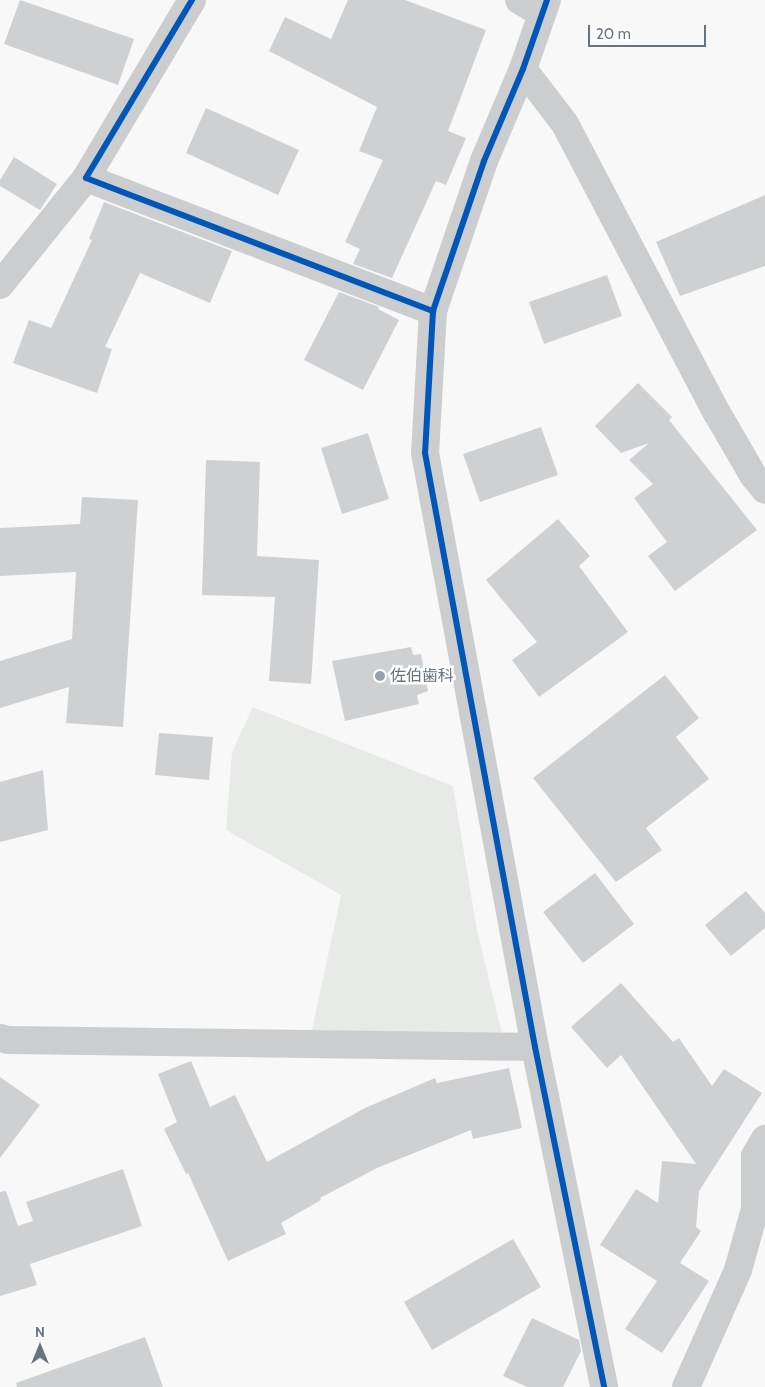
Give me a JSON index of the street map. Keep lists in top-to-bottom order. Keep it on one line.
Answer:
{"places":["佐伯歯科"],"scale_bar":"20 m","north":"top"}
